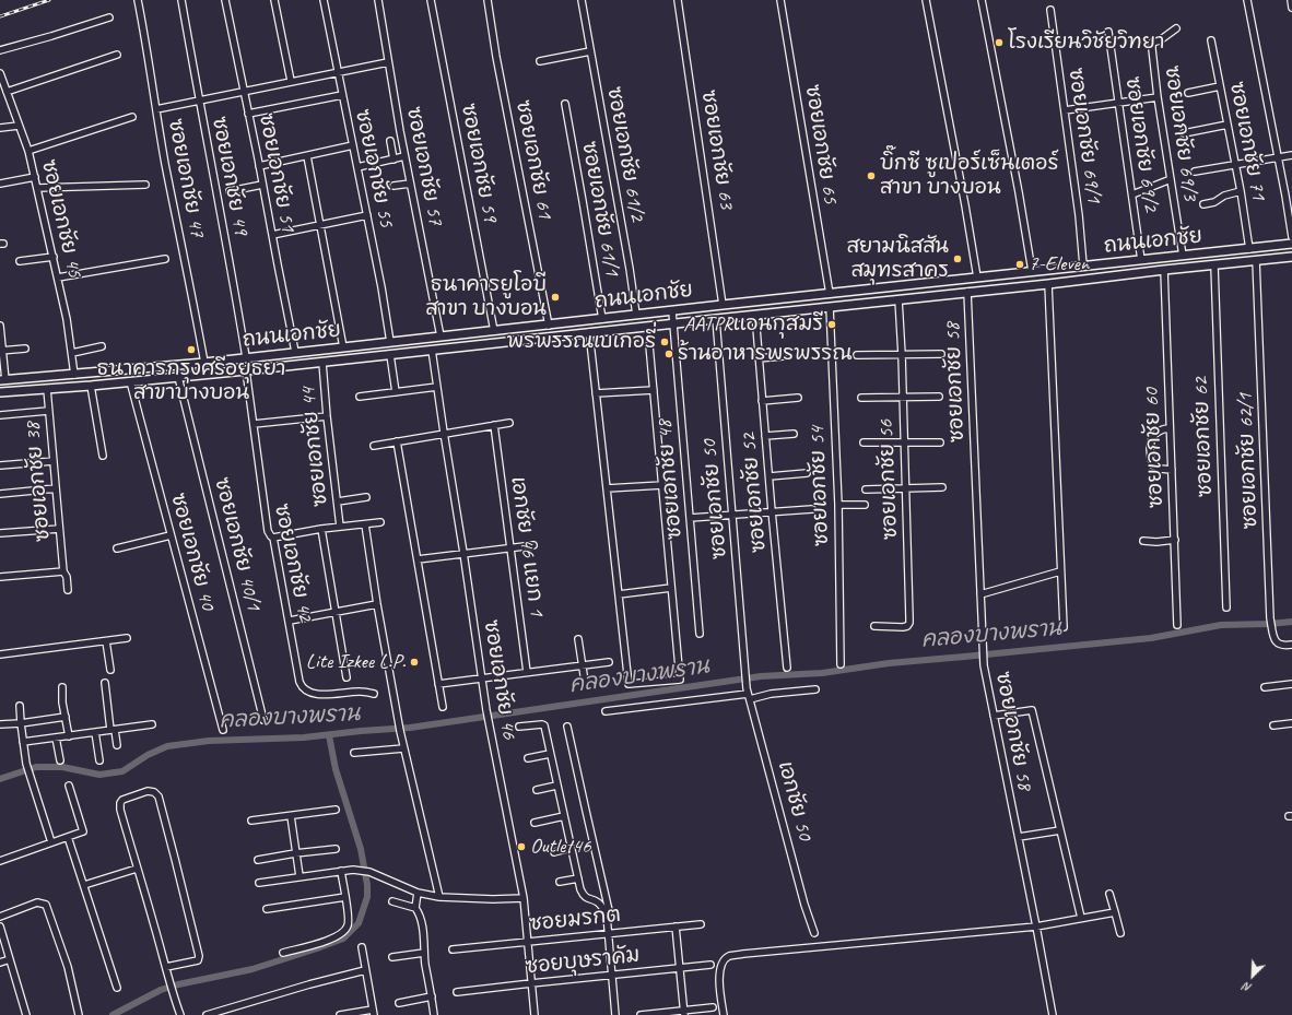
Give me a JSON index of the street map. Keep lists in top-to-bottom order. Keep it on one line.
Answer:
{"streets":{"main road":["ถนนเอกชัย"],"street":["ซอยเอกชัย 69/3","ซอยเอกชัย 69/1","ซอยเอกชัย 71","ซอยเอกชัย 65","ซอยเอกชัย 69/2","ซอยเอกชัย 63","ซอยเอกชัย 61/2","ซอยเอกชัย 61","ซอยเอกชัย 59","ซอยเอกชัย 57","ซอยเอกชัย 55","ซอยเอกชัย 51","ซอยเอกชัย 49","ซอยเอกชัย 47","ซอยเอกชัย 61/1","ซอยเอกชัย 45","ซอยเอกชัย 58","ซอยเอกชัย 62","ซอยเอกชัย 44","ซอยเอกชัย 60","ซอยเอกชัย 62/1","ซอยเอกชัย 48","ซอยเอกชัย 56","ซอยเอกชัย 38","ซอยเอกชัย 54","ซอยเอกชัย 52","ซอยเอกชัย 50","ซอยเอกชัย 40/1","เอกชัย 46 แยก 1","ซอยเอกชัย 40","ซอยเอกชัย 42","ซอยเอกชัย 46","เอกชัย 50","ซอยมรกต","ซอยบุษราคัม"]},"crossings":[["ซอยเอกชัย 69/3","ถนนเอกชัย"],["ซอยเอกชัย 69/1","ถนนเอกชัย"],["ซอยเอกชัย 71","ถนนเอกชัย"],["ซอยเอกชัย 65","ถนนเอกชัย"],["ซอยเอกชัย 69/2","ถนนเอกชัย"],["ซอยเอกชัย 63","ถนนเอกชัย"],["ซอยเอกชัย 61/2","ถนนเอกชัย"],["ซอยเอกชัย 61","ถนนเอกชัย"],["ซอยเอกชัย 59","ถนนเอกชัย"],["ซอยเอกชัย 57","ถนนเอกชัย"],["ซอยเอกชัย 55","ถนนเอกชัย"],["ซอยเอกชัย 51","ถนนเอกชัย"],["ซอยเอกชัย 49","ถนนเอกชัย"],["ซอยเอกชัย 47","ถนนเอกชัย"],["ซอยเอกชัย 61/1","ถนนเอกชัย"],["ซอยเอกชัย 45","ถนนเอกชัย"],["ถนนเอกชัย","ซอยเอกชัย 58"],["ถนนเอกชัย","ซอยเอกชัย 62"],["ถนนเอกชัย","ซอยเอกชัย 44"],["ถนนเอกชัย","ซอยเอกชัย 60"],["ถนนเอกชัย","ซอยเอกชัย 62/1"],["ถนนเอกชัย","ซอยเอกชัย 48"],["ถนนเอกชัย","ซอยเอกชัย 56"],["ถนนเอกชัย","ซอยเอกชัย 38"],["ถนนเอกชัย","ซอยเอกชัย 54"],["ถนนเอกชัย","ซอยเอกชัย 52"],["ถนนเอกชัย","ซอยเอกชัย 50"],["ถนนเอกชัย","ซอยเอกชัย 40/1"],["ถนนเอกชัย","ซอยเอกชัย 40"],["ถนนเอกชัย","ซอยเอกชัย 42"],["ถนนเอกชัย","ซอยเอกชัย 46"],["ซอยเอกชัย 50","เอกชัย 50"],["ซอยเอกชัย 46","ซอยมรกต"],["ซอยเอกชัย 46","ซอยบุษราคัม"]],"water":["คลองบางพราน"],"places":["โรงเรียนวิชัยวิทยา","บิ๊กซี ซูเปอร์เซ็นเตอร์ สาขา บางบอน","สยามนิสสัน สมุทรสาคร","7-Eleven","ธนาคารยูโอบี สาขา บางบอน","AATPRแอนกุสมรี","พรพรรณเบเกอรี่","ธนาคารกรุงศรีอยุธยา สาขาบางบอน","ร้านอาหารพรพรรณ","Lite Izkee L.P.","Outlet46"],"north":"bottom left"}
